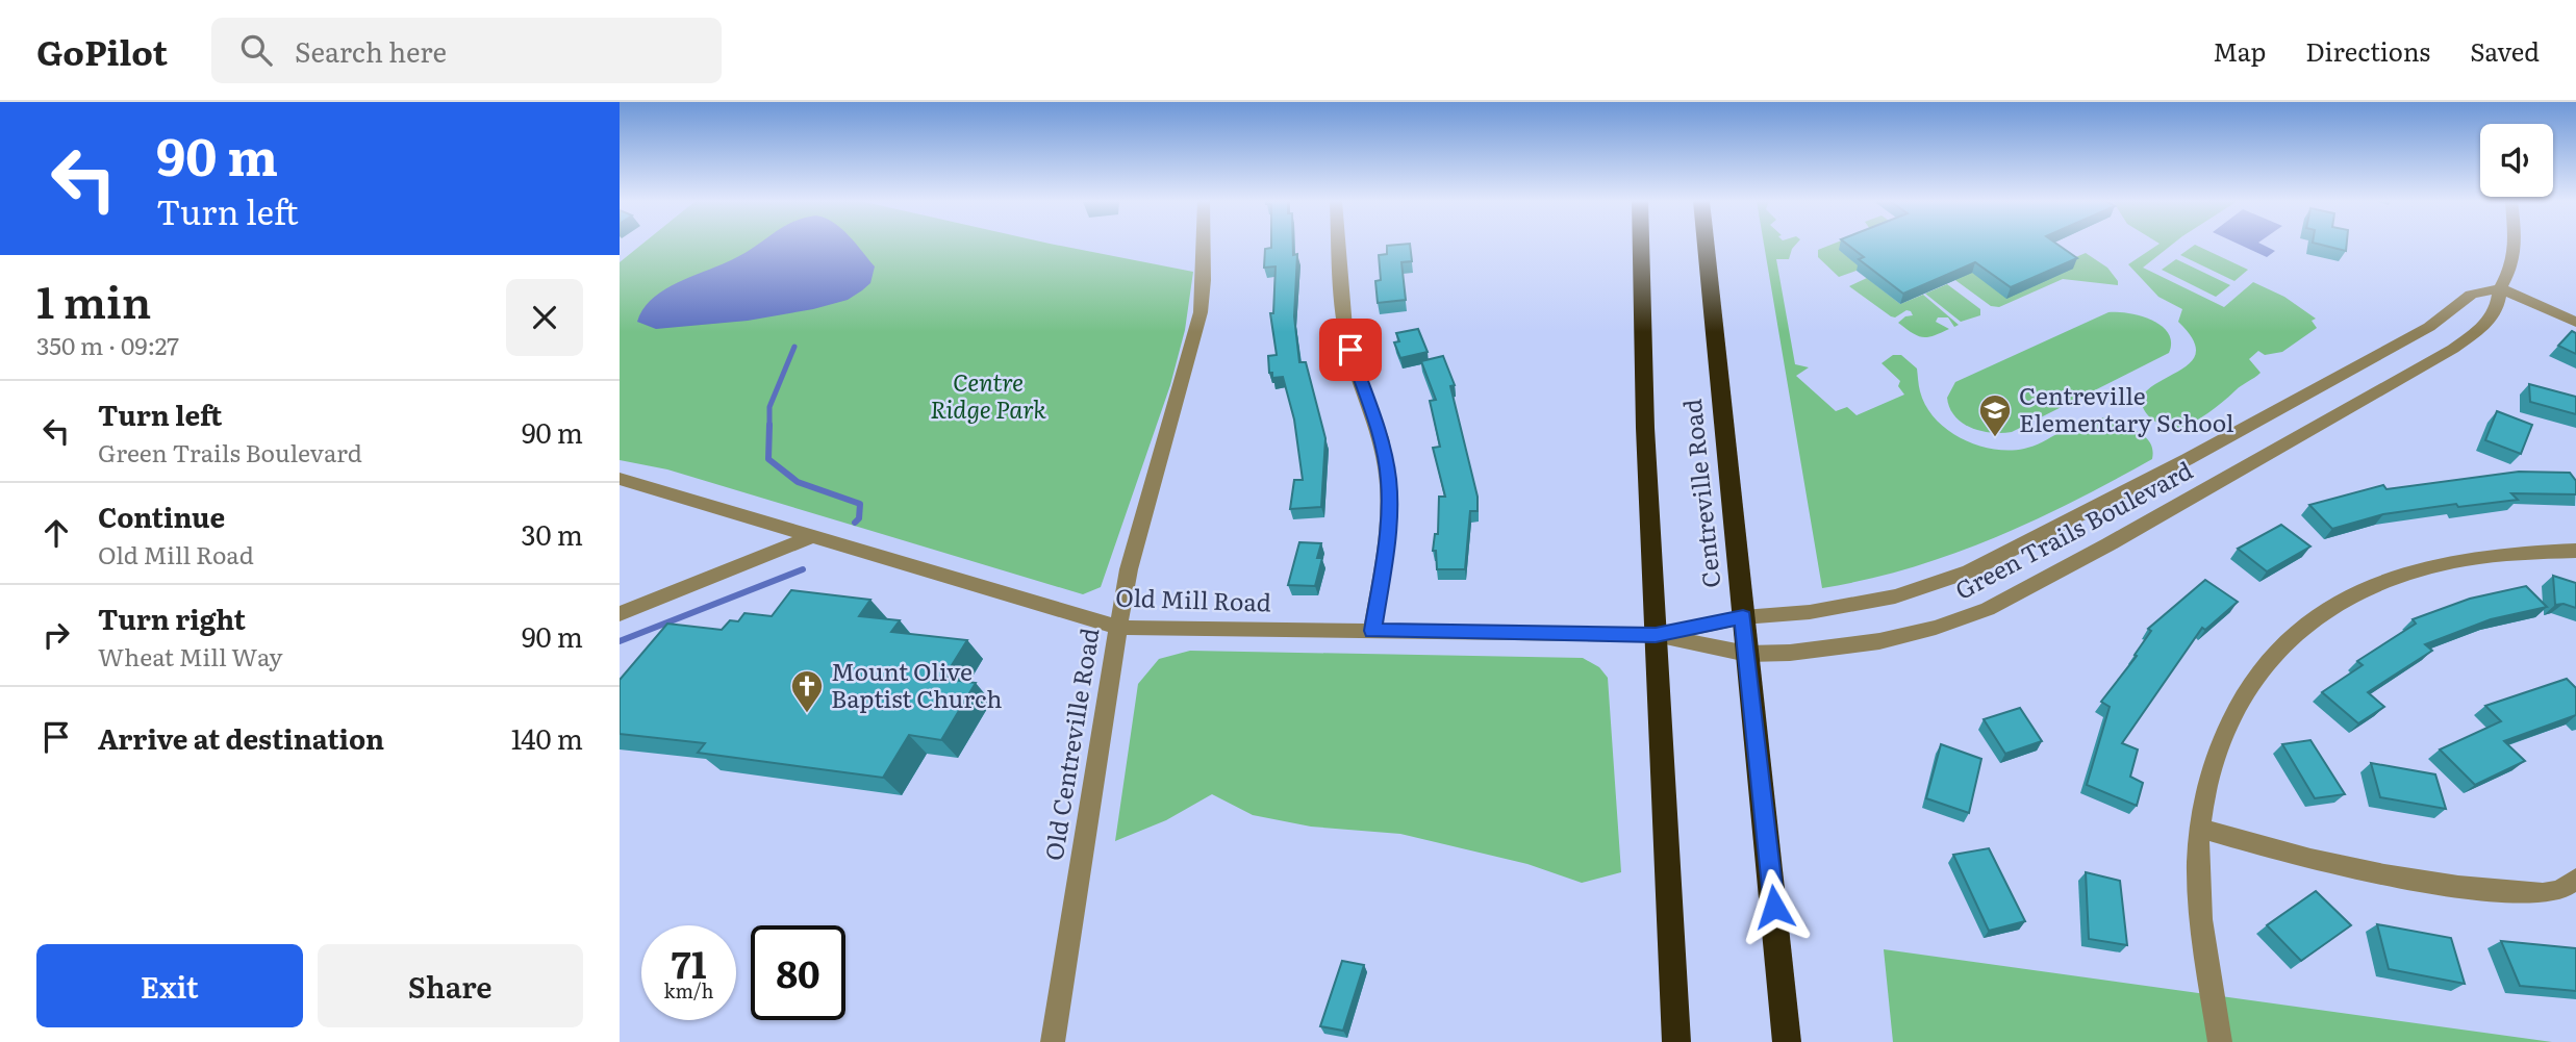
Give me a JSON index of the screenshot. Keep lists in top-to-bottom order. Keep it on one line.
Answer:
{"streets":{"highway":["Centreville Road"],"street":["Green Trails Boulevard","Old Mill Road","Old Centreville Road"]},"crossings":[["Centreville Road","Green Trails Boulevard"],["Centreville Road","Old Mill Road"],["Green Trails Boulevard","Old Mill Road"],["Old Mill Road","Old Centreville Road"]],"parks":["Centre Ridge Park"],"places":{"school or university":["Centreville Elementary School"],"church":["Mount Olive Baptist Church"]},"page":{"header":"GoPilot","search":"Search here","nav":["Map","Directions","Saved"],"turn":["90 m","Turn left"],"heading":["1 min","350 m · 09:27"],"list":[{"name":"Turn left","note":"Green Trails Boulevard","value":"90 m"},{"name":"Continue","note":"Old Mill Road","value":"30 m"},{"name":"Turn right","note":"Wheat Mill Way","value":"90 m"},{"name":"Arrive at destination","value":"140 m"}],"speed":"71 km/h","limit":"80","buttons":["Exit","Share"]}}
